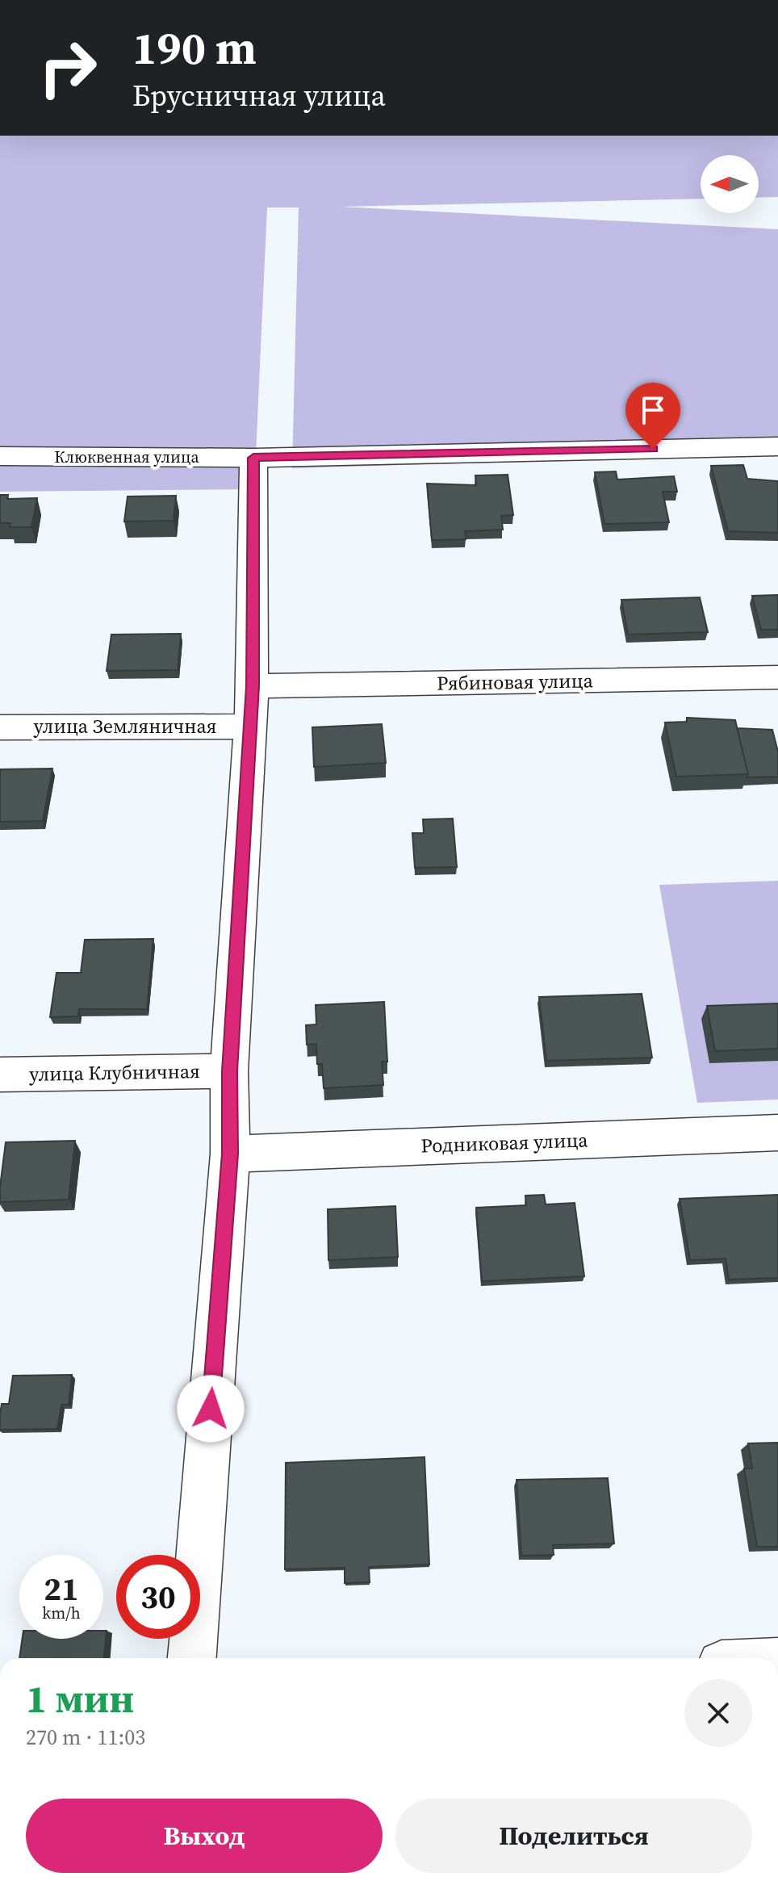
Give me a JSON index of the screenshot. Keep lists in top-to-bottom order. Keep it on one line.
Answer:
{"streets":{"street":["Клюквенная улица","Рябиновая улица","улица Земляничная","улица Клубничная","Родниковая улица"]},"north":"left","page":{"turn":["190 m","Брусничная улица"],"speed":"21 km/h","limit":"30","heading":["1 мин","270 m · 11:03"],"buttons":["Выход","Поделиться"]}}
